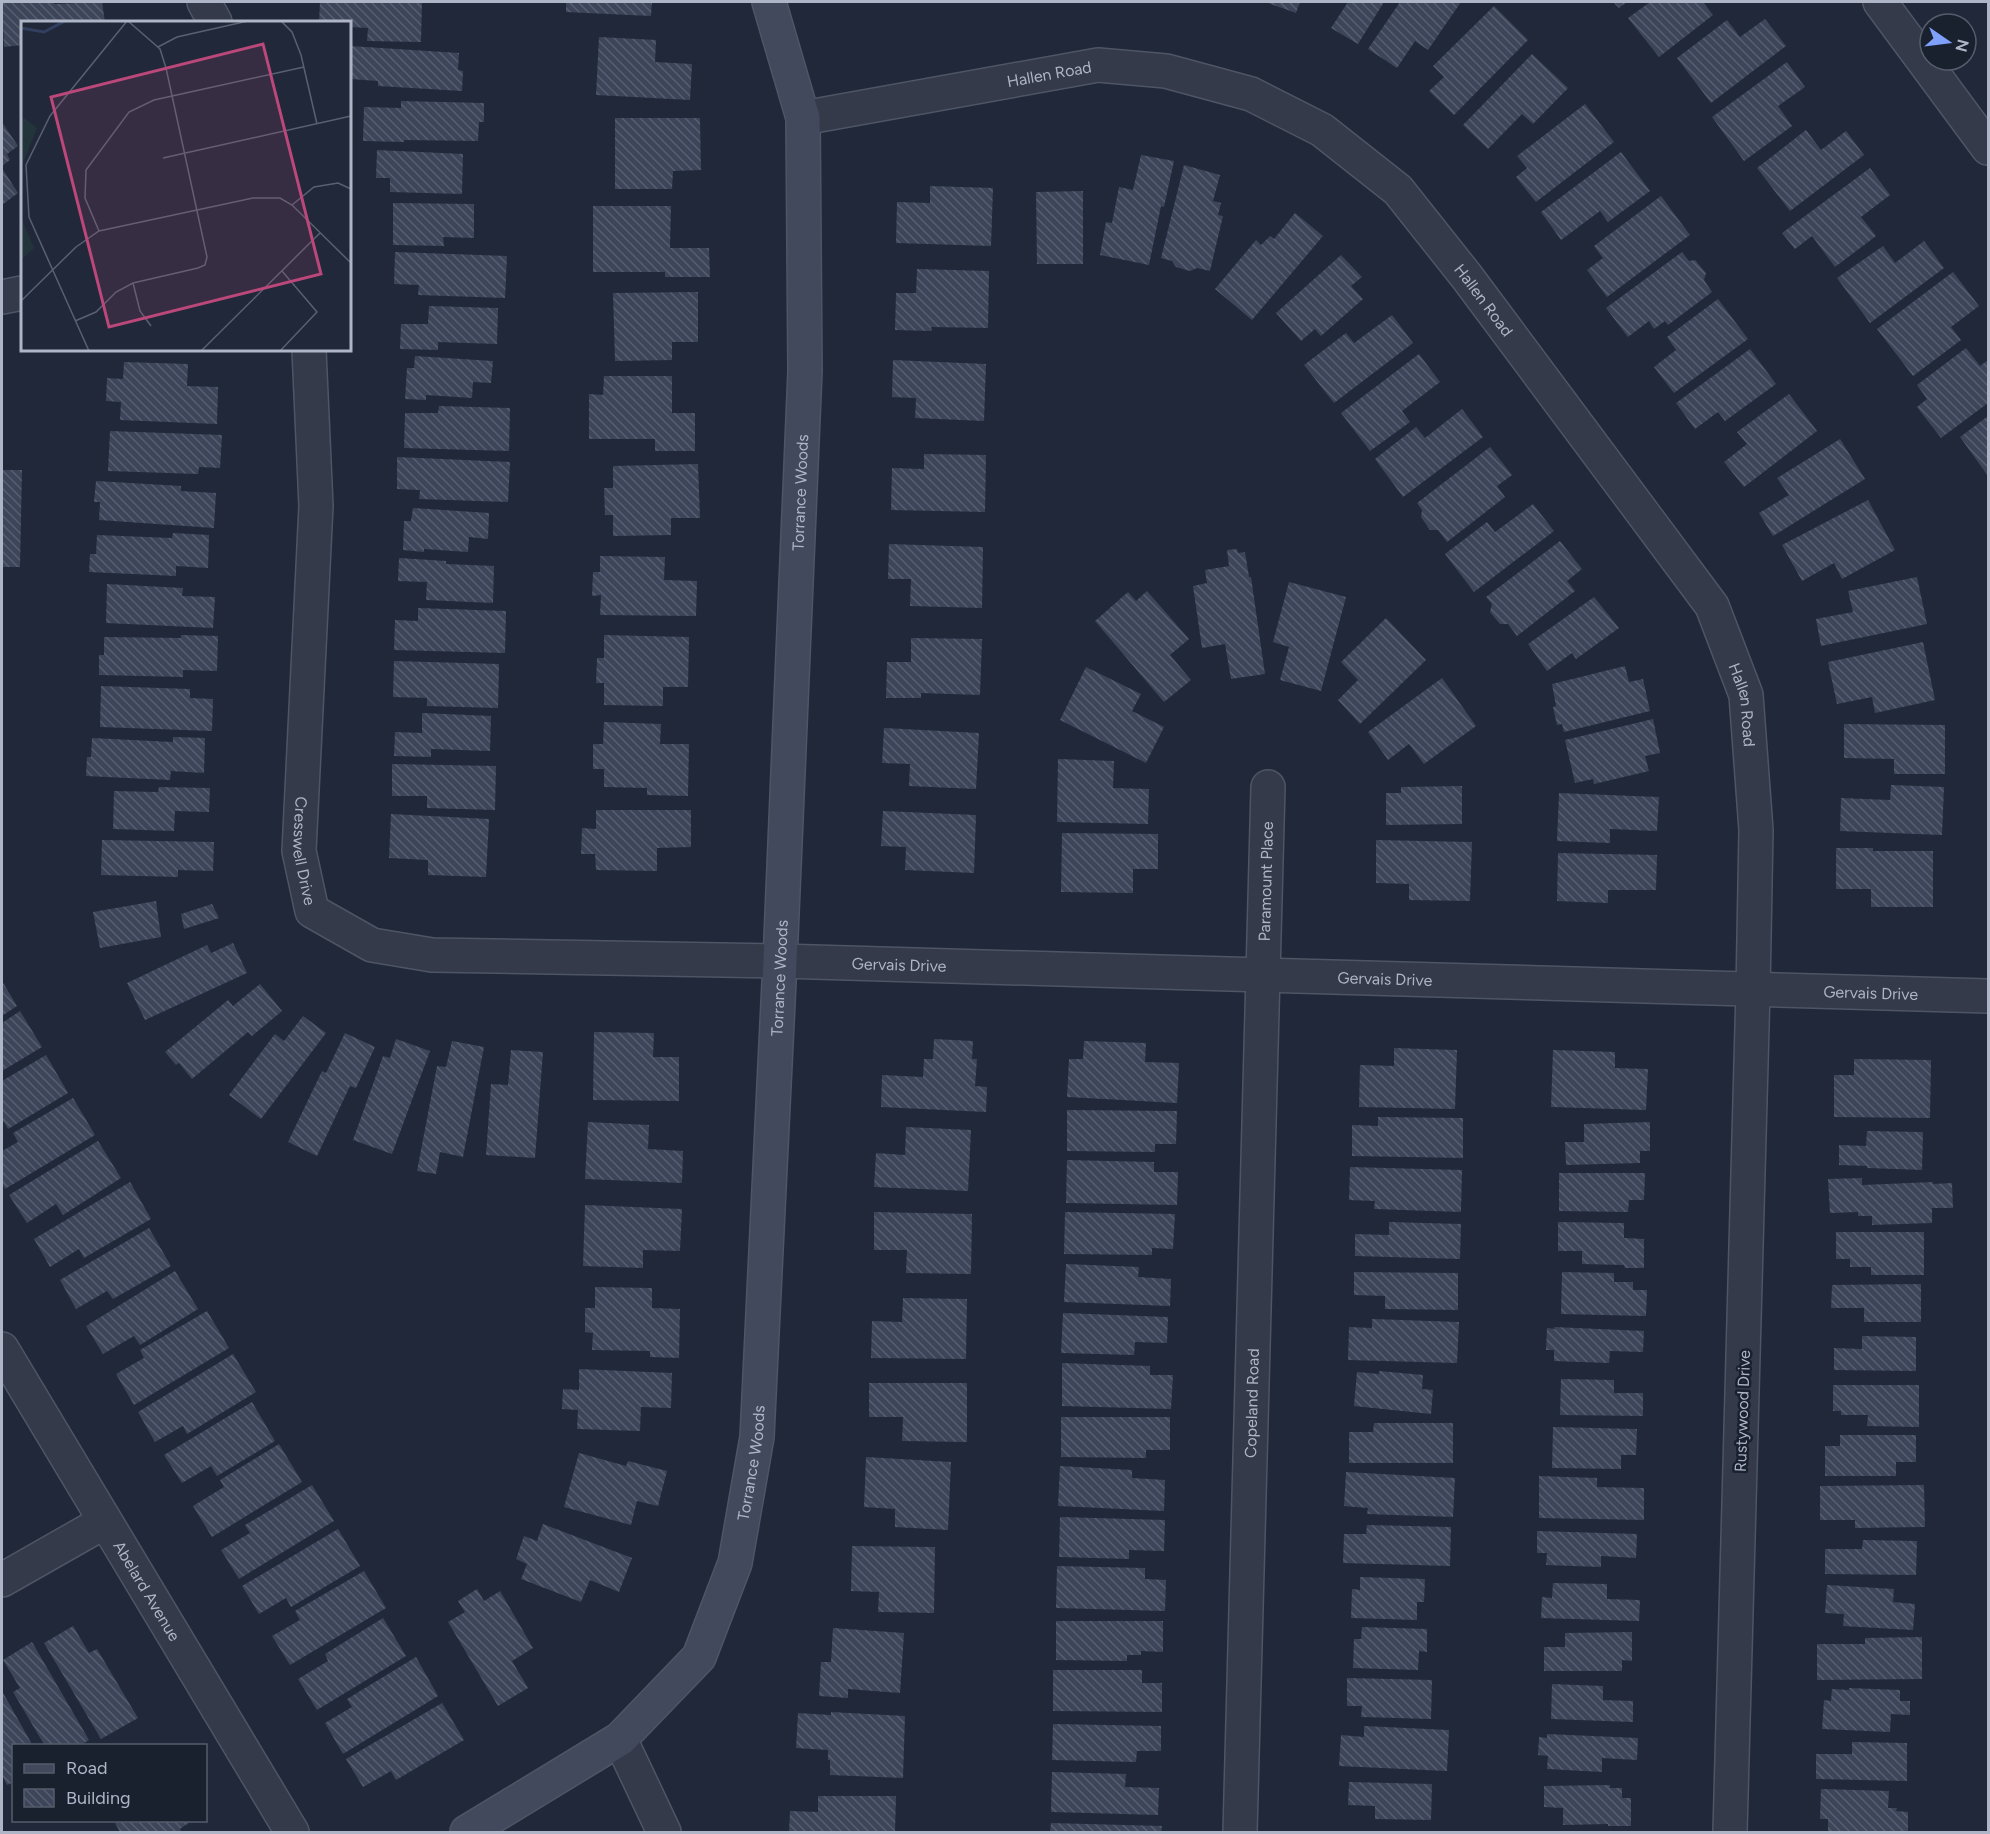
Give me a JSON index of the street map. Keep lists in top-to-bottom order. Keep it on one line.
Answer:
{"streets":{"street":["Hallen Road","Torrance Woods","Cresswell Drive","Paramount Place","Gervais Drive","Copeland Road","Rustywood Drive","Abelard Avenue"]},"crossings":[["Hallen Road","Torrance Woods"],["Hallen Road","Gervais Drive"],["Hallen Road","Rustywood Drive"],["Torrance Woods","Cresswell Drive"],["Torrance Woods","Gervais Drive"],["Cresswell Drive","Gervais Drive"],["Paramount Place","Gervais Drive"],["Paramount Place","Copeland Road"],["Gervais Drive","Copeland Road"],["Gervais Drive","Rustywood Drive"]],"legend":["Road","Building"],"north":"right"}
